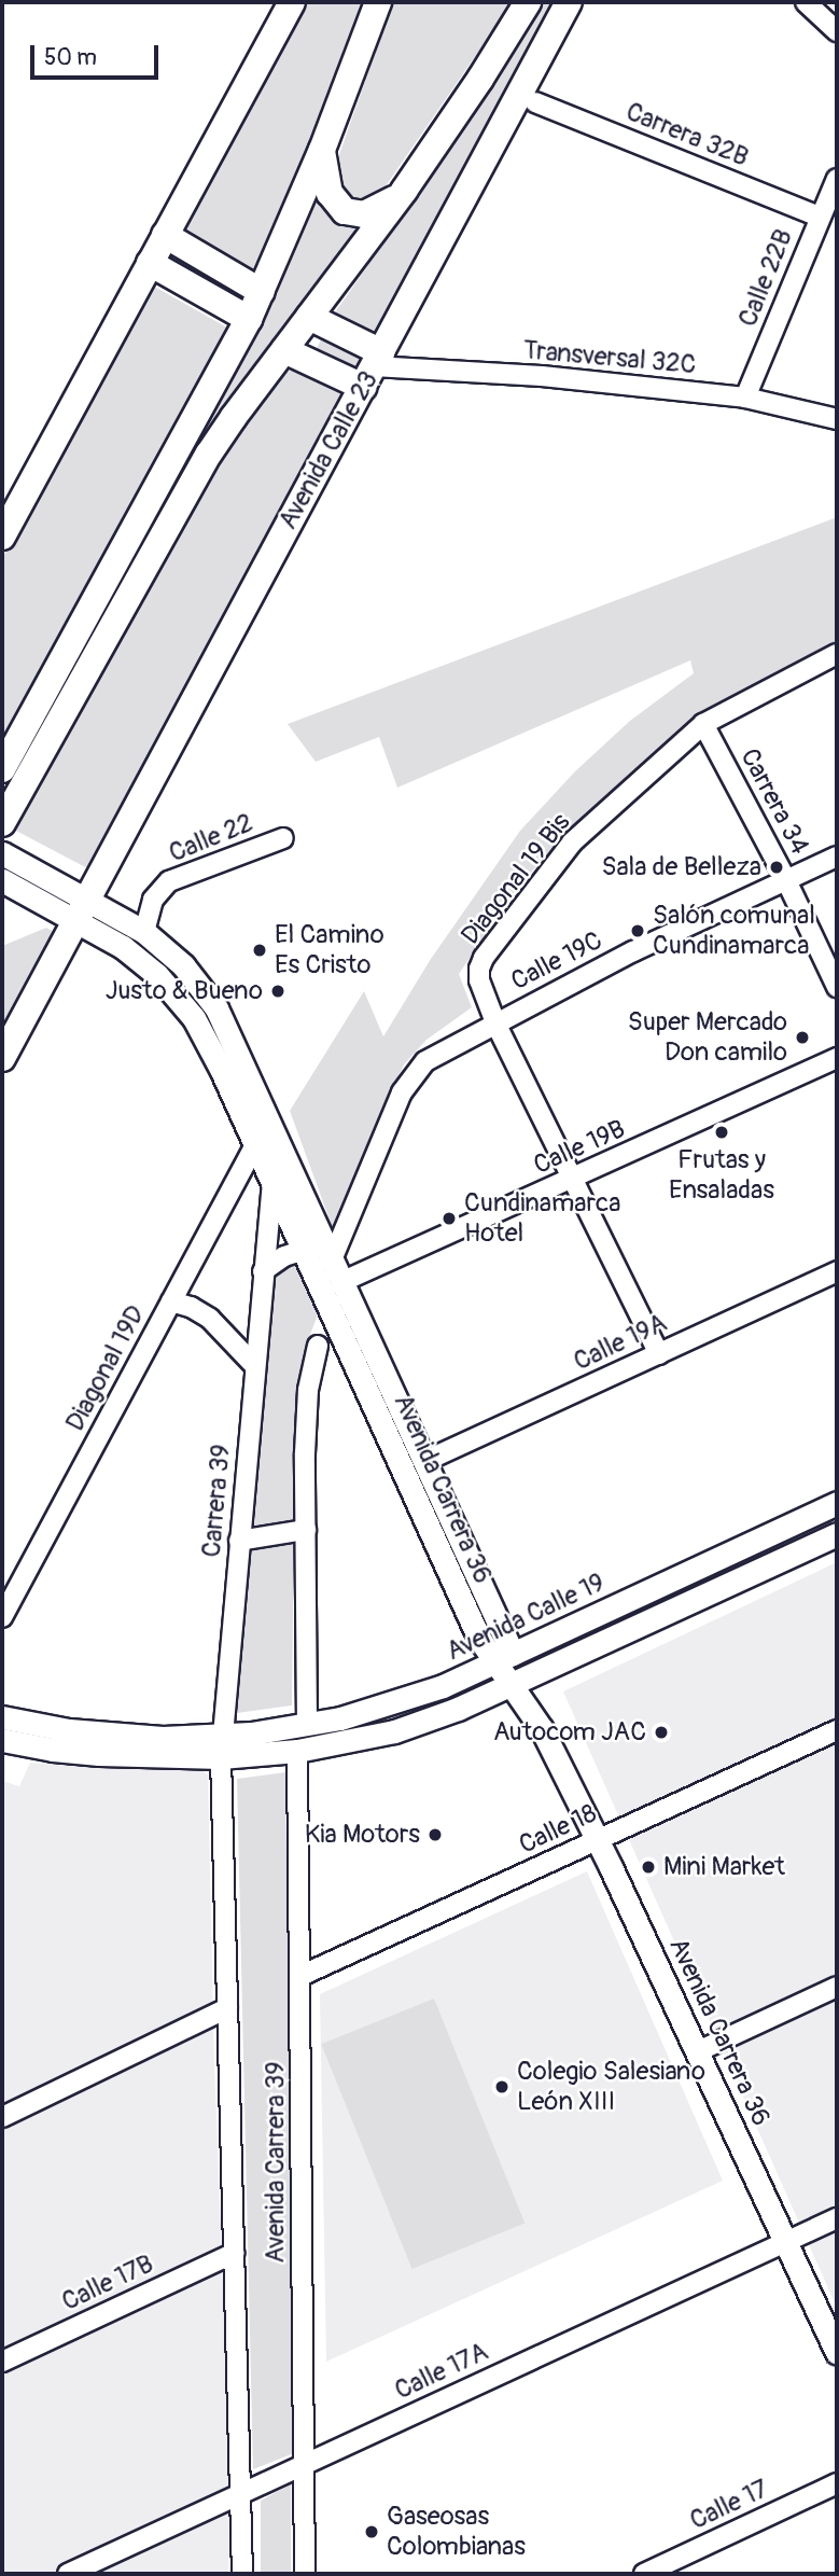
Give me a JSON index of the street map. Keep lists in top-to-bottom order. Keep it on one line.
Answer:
{"streets":{"highway":["Avenida Calle 23"],"main road":["Avenida Carrera 36","Avenida Calle 19"],"street":["Carrera 32B","Calle 22B","Transversal 32C","Carrera 34","Calle 22","Diagonal 19 Bis","Calle 19C","Calle 19B","Calle 19A","Diagonal 19D","Carrera 39","Calle 18","Avenida Carrera 39","Calle 17B","Calle 17A","Calle 17"]},"crossings":[["Carrera 32B","Calle 22B"],["Calle 22B","Transversal 32C"],["Transversal 32C","Avenida Calle 23"],["Avenida Calle 23","Avenida Carrera 36"],["Carrera 34","Diagonal 19 Bis"],["Carrera 34","Calle 19C"],["Calle 22","Avenida Carrera 36"],["Diagonal 19 Bis","Calle 19C"],["Calle 19C","Avenida Carrera 36"],["Calle 19B","Avenida Carrera 36"],["Calle 19A","Avenida Carrera 36"],["Diagonal 19D","Avenida Carrera 36"],["Avenida Carrera 36","Carrera 39"],["Avenida Carrera 36","Avenida Calle 19"],["Avenida Carrera 36","Calle 18"],["Avenida Carrera 36","Calle 17A"],["Carrera 39","Avenida Calle 19"],["Carrera 39","Avenida Carrera 39"],["Avenida Calle 19","Avenida Carrera 39"],["Calle 18","Avenida Carrera 39"],["Avenida Carrera 39","Calle 17B"],["Avenida Carrera 39","Calle 17A"]],"places":["Sala de Belleza","Salón comunal Cundinamarca","El Camino Es Cristo","Justo & Bueno","Super Mercado Don camilo","Frutas y Ensaladas","Cundinamarca Hotel","Autocom JAC","Kia Motors","Mini Market","Colegio Salesiano León XIII","Gaseosas Colombianas"],"scale_bar":"50 m"}
